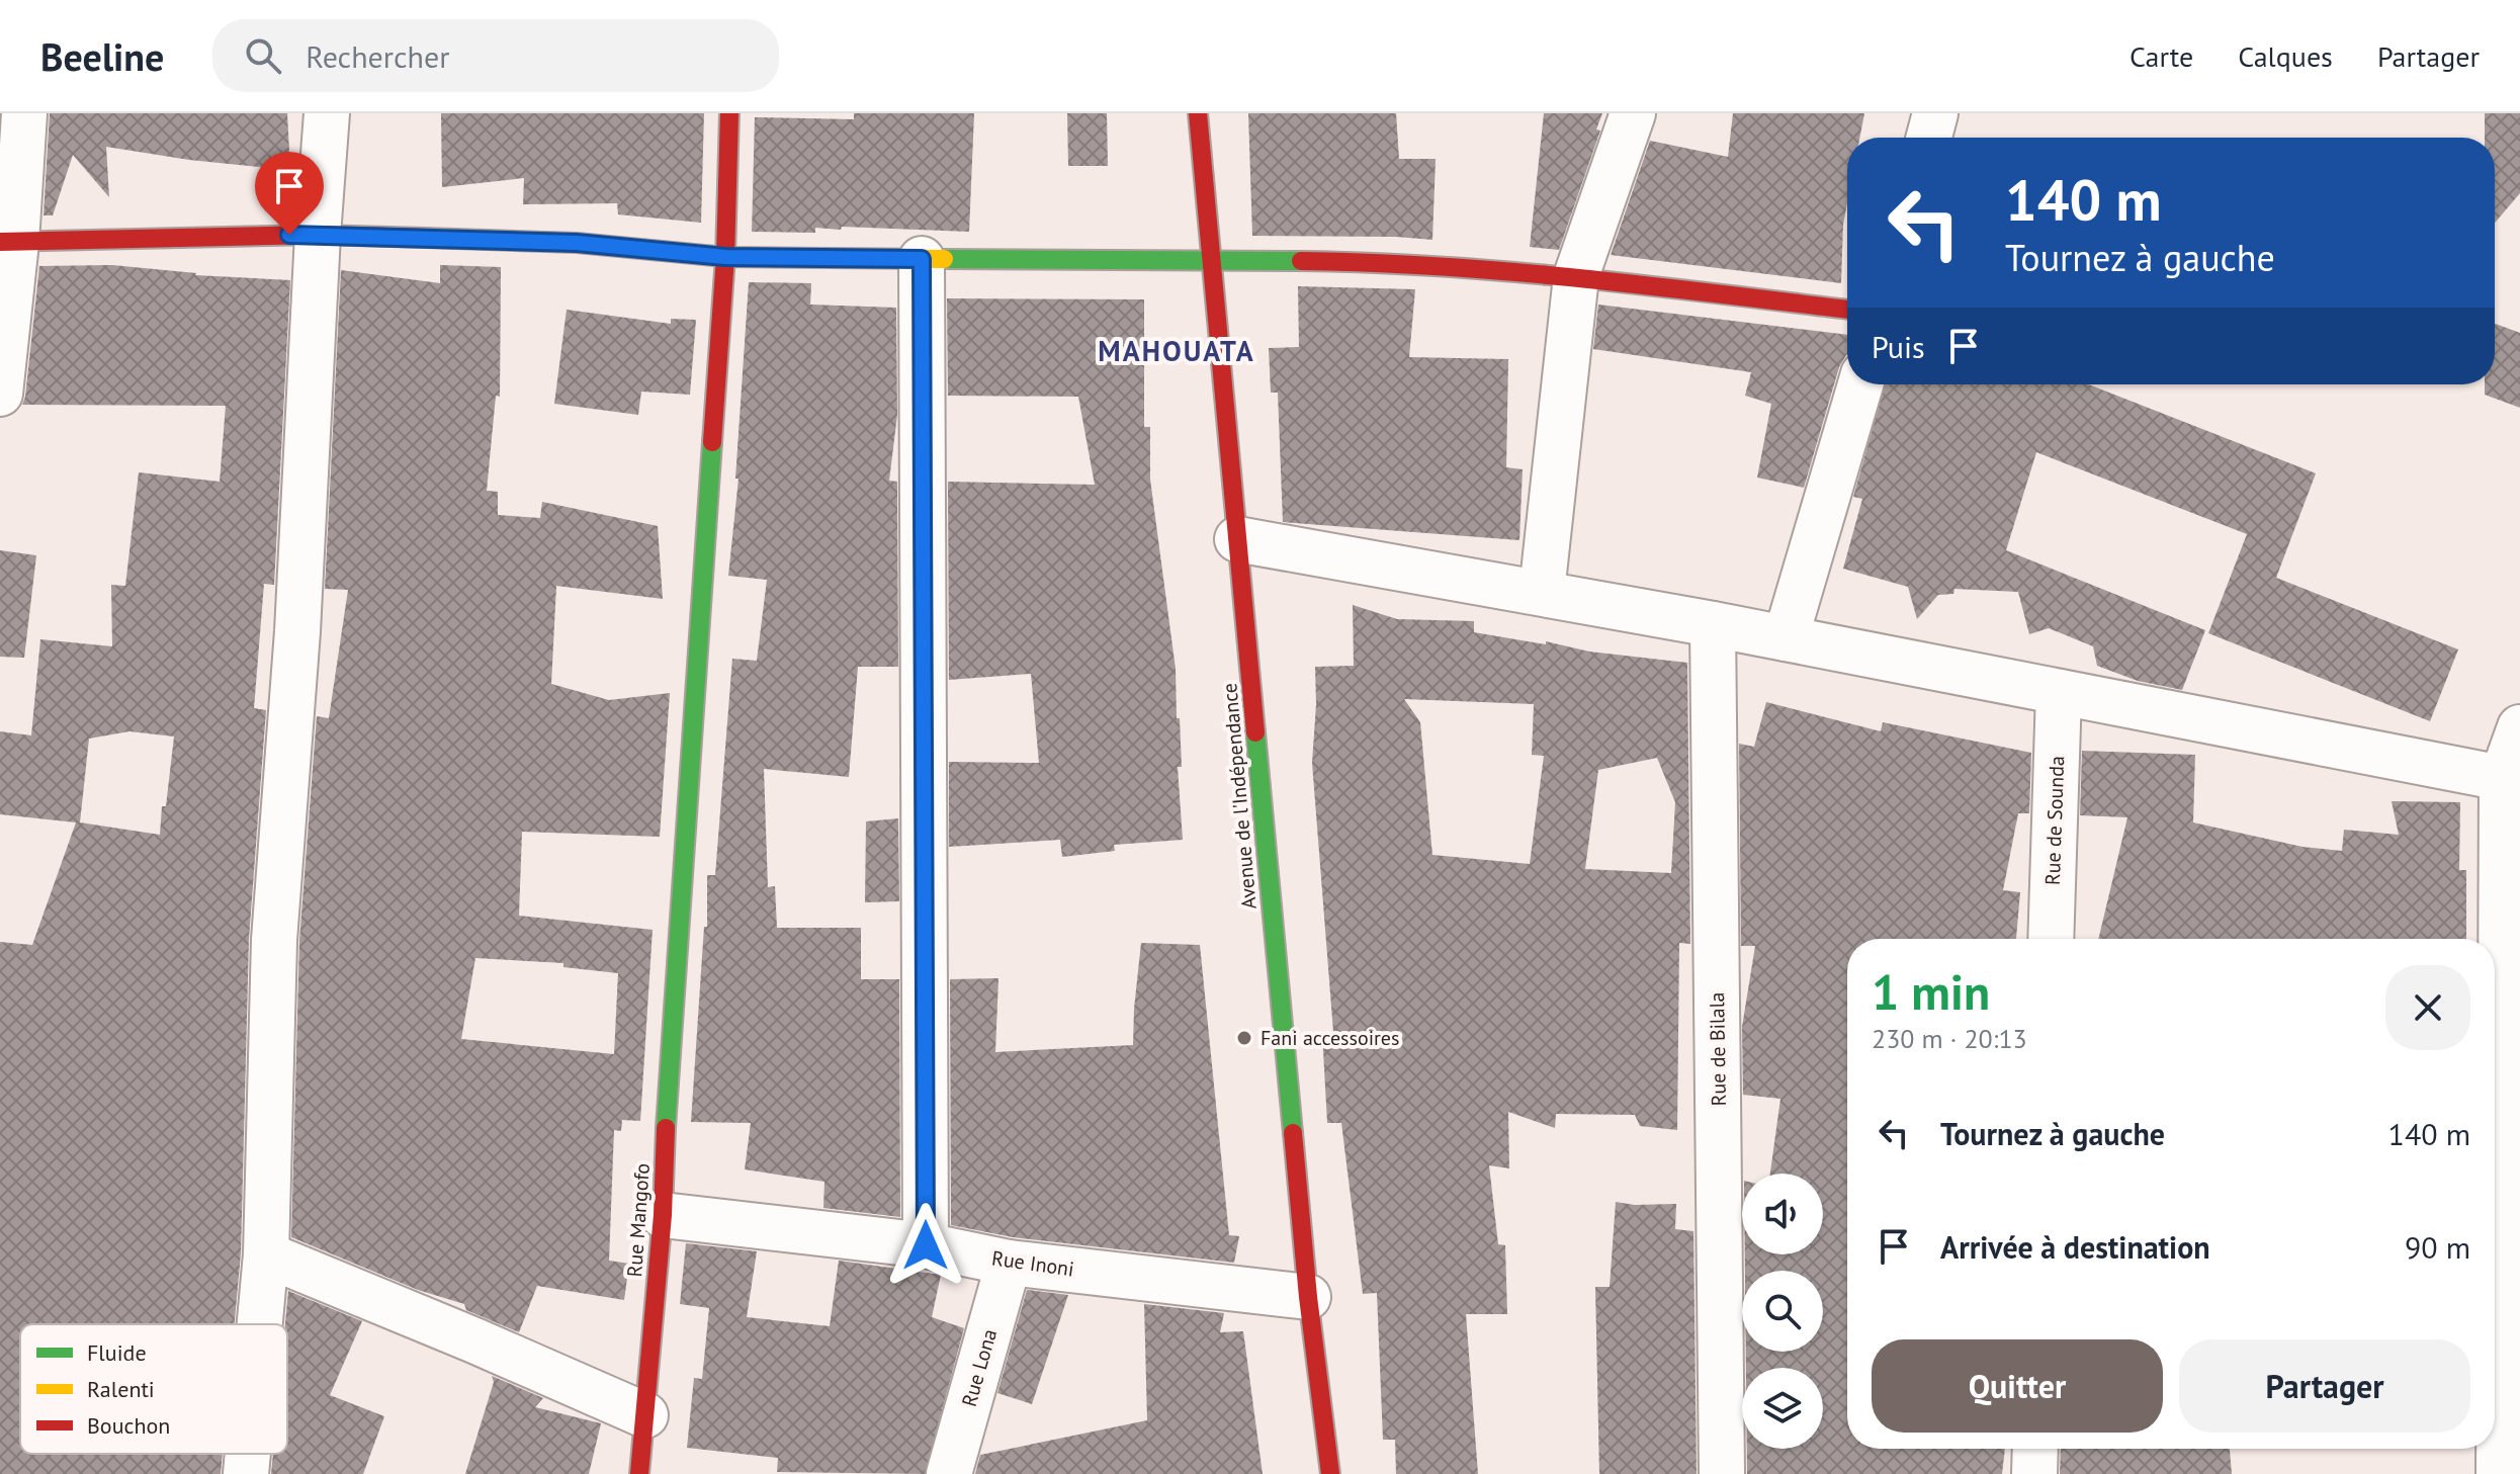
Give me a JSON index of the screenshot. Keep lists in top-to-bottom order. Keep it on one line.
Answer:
{"streets":{"street":["Avenue de l'Indépendance","Rue de Sounda","Rue de Bilala","Rue Mangofo","Rue Inoni","Rue Lona"]},"crossings":[["Avenue de l'Indépendance","Rue Inoni"],["Rue Mangofo","Rue Inoni"],["Rue Inoni","Rue Lona"]],"districts":["MAHOUATA"],"places":["Fani accessoires"],"legend":["Fluide","Ralenti","Bouchon"],"page":{"header":"Beeline","search":"Rechercher","nav":["Carte","Calques","Partager"],"turn":["140 m","Tournez à gauche"],"then":"Puis","heading":["1 min","230 m · 20:13"],"list":[{"name":"Tournez à gauche","value":"140 m"},{"name":"Arrivée à destination","value":"90 m"}],"buttons":["Quitter","Partager"]}}
